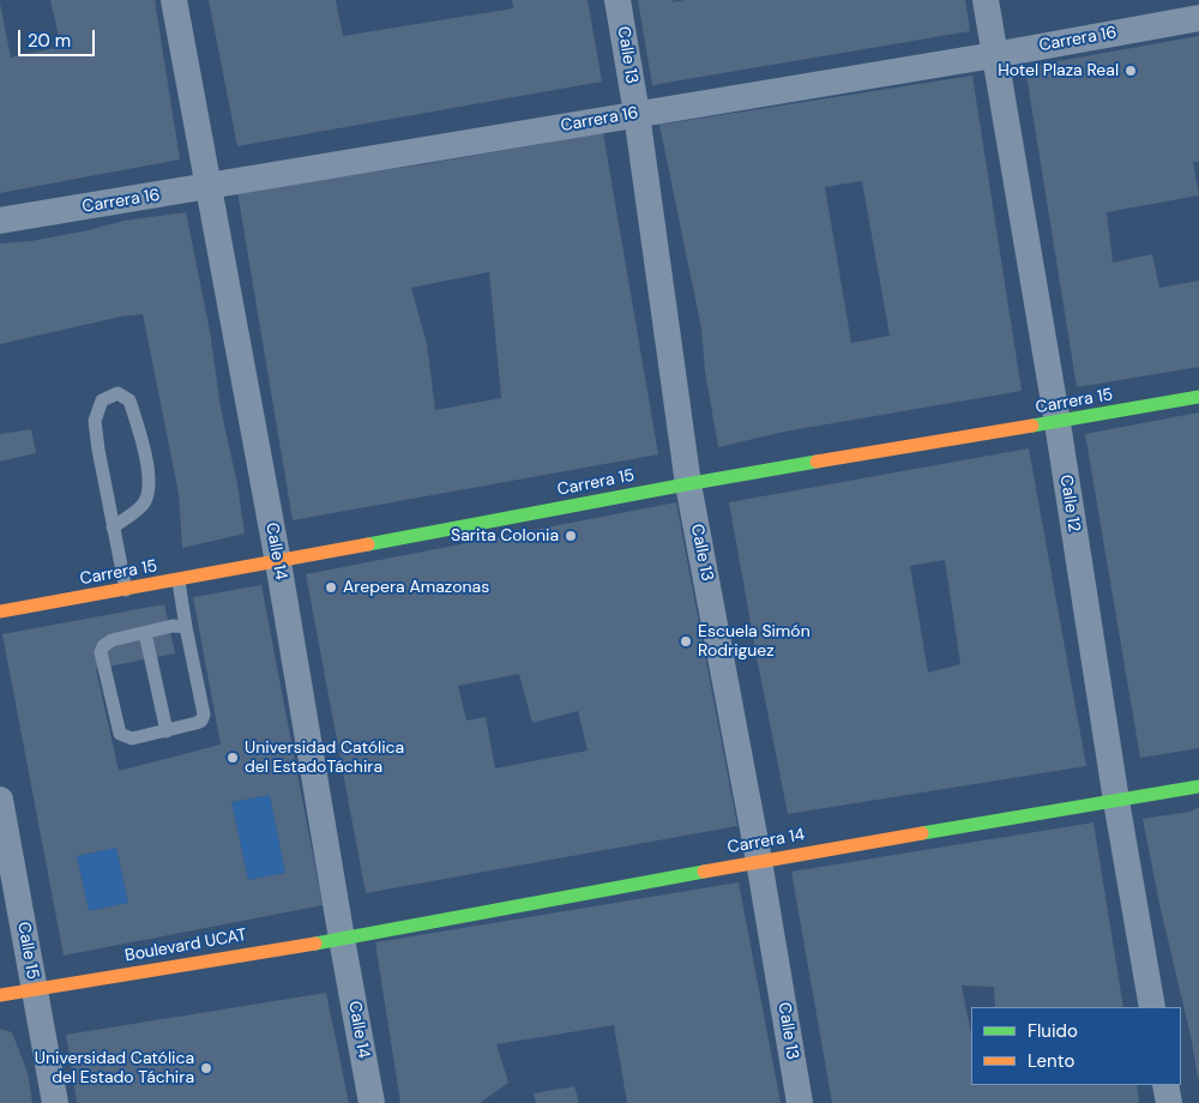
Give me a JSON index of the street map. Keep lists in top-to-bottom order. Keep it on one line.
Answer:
{"streets":{"street":["Carrera 16","Calle 13","Carrera 15","Calle 12","Calle 14","Carrera 14","Boulevard UCAT","Calle 15"]},"crossings":[["Carrera 16","Calle 13"],["Carrera 16","Calle 12"],["Carrera 16","Calle 14"],["Calle 13","Carrera 15"],["Calle 13","Carrera 14"],["Carrera 15","Calle 12"],["Carrera 15","Calle 14"],["Calle 12","Carrera 14"],["Calle 14","Carrera 14"],["Calle 14","Boulevard UCAT"],["Carrera 14","Boulevard UCAT"],["Boulevard UCAT","Calle 15"]],"places":["Hotel Plaza Real","Sarita Colonia","Arepera Amazonas","Escuela Simón Rodriguez","Universidad Católica del EstadoTáchira","Universidad Católica del Estado Táchira"],"legend":["Fluido","Lento"],"scale_bar":"20 m"}
